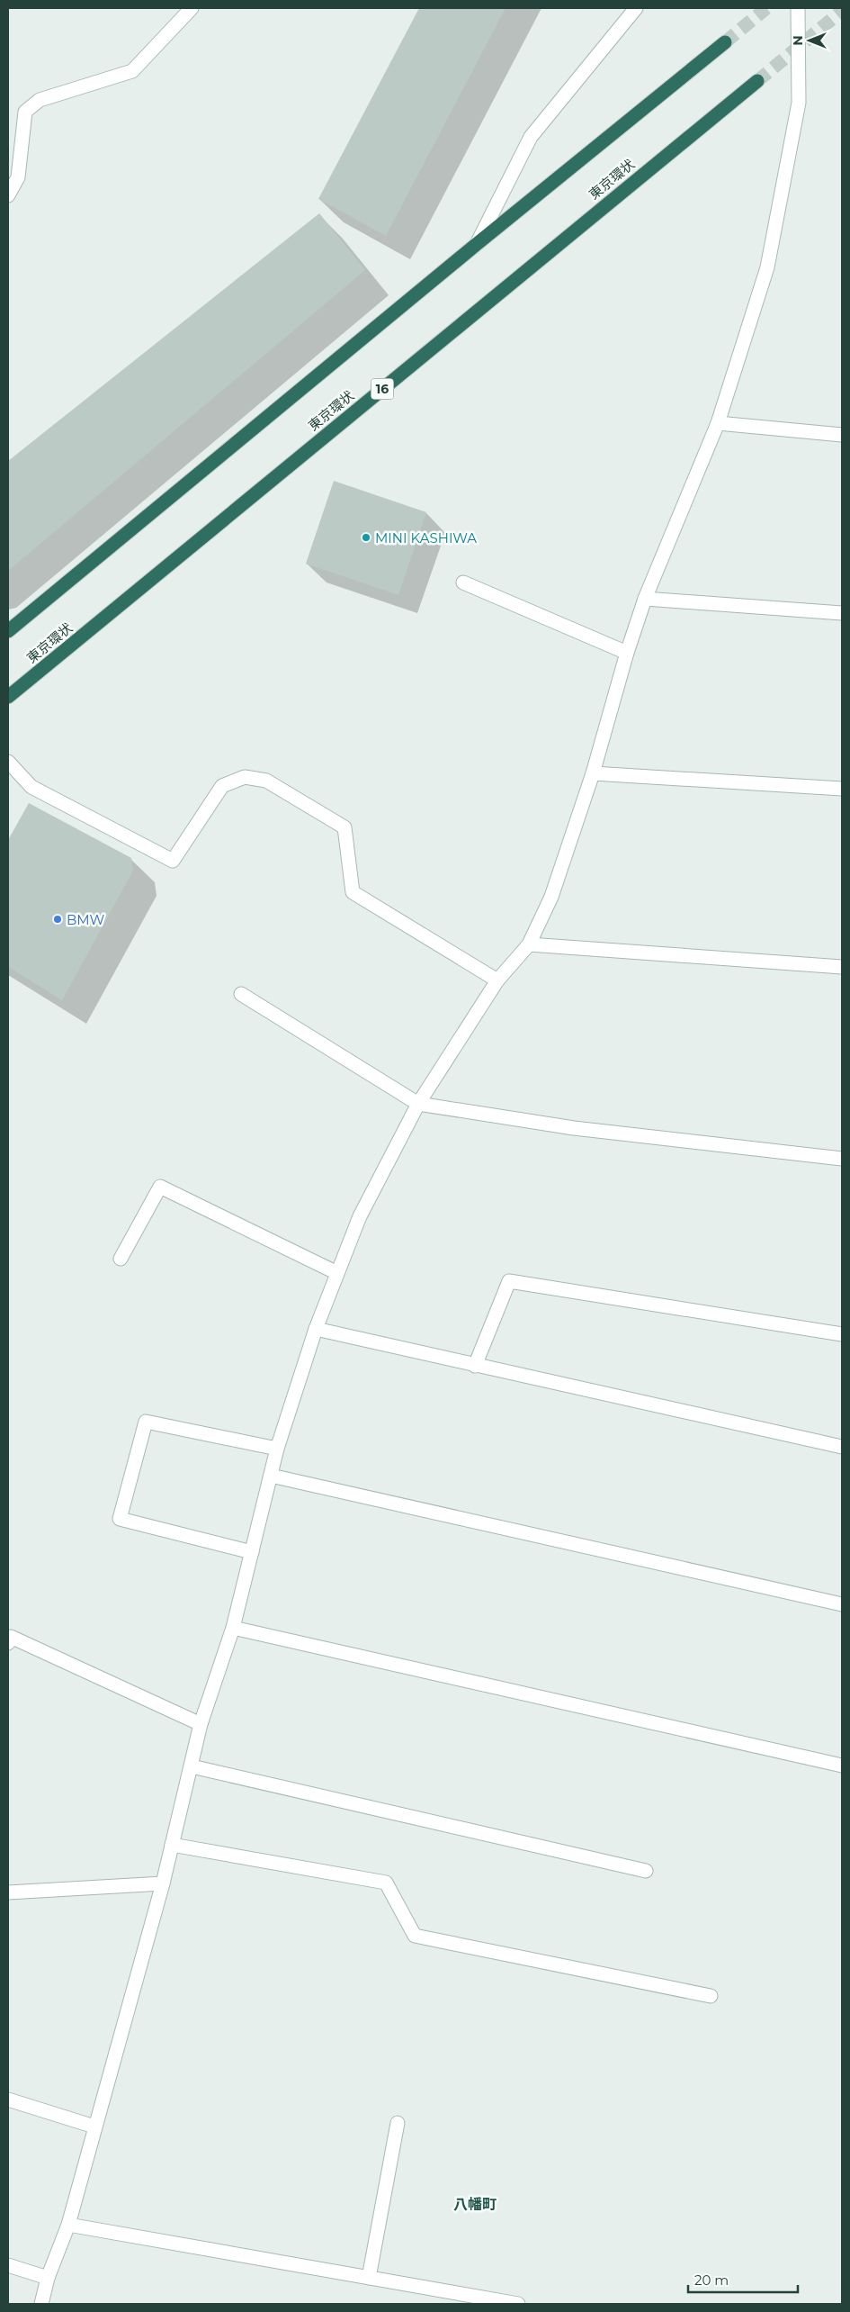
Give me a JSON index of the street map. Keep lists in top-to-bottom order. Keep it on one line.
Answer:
{"streets":{"highway":["東京環状","16"]},"districts":["八幡町"],"places":["MINI KASHIWA","BMW"],"scale_bar":"20 m","north":"left"}
